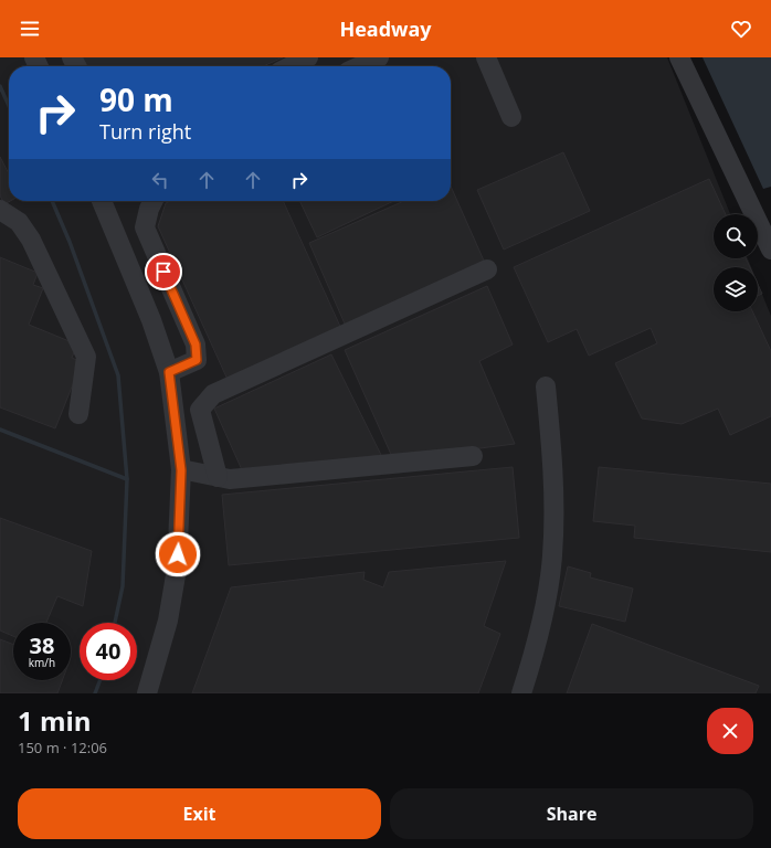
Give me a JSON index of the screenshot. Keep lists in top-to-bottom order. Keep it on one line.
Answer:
{"page":{"header":"Headway","turn":["90 m","Turn right"],"speed":"38 km/h","limit":"40","heading":["1 min","150 m · 12:06"],"buttons":["Exit","Share"]}}
